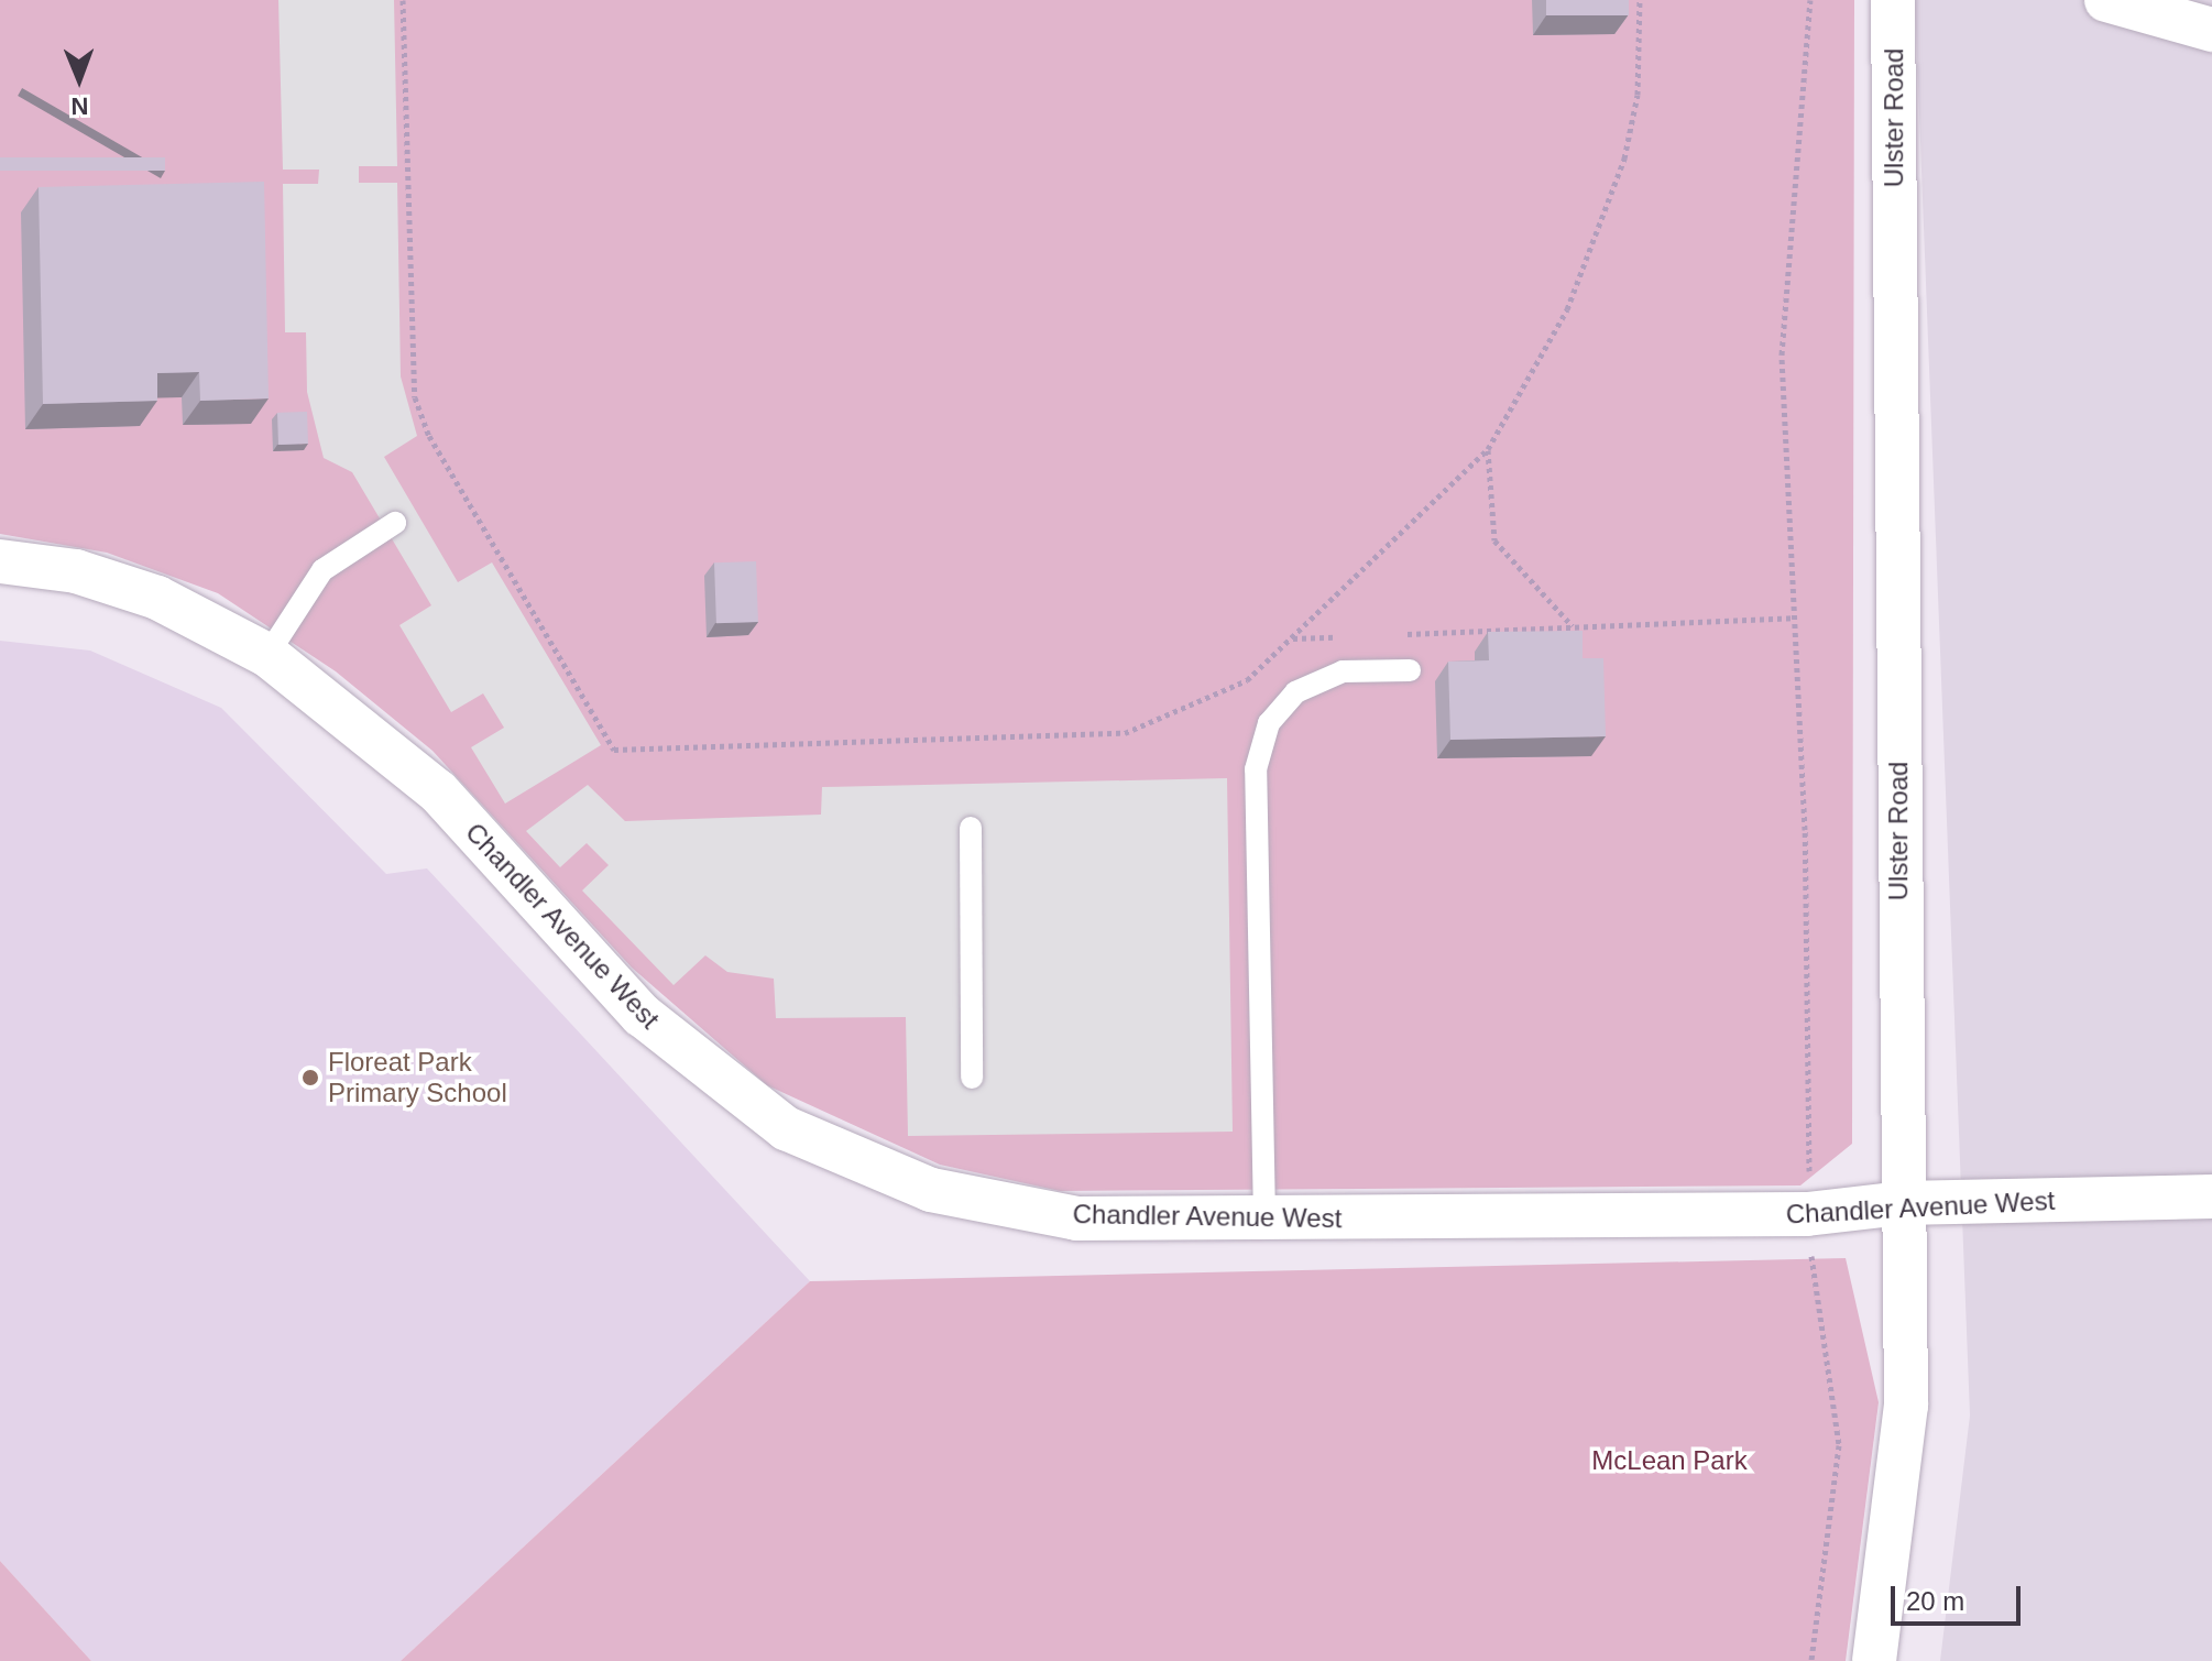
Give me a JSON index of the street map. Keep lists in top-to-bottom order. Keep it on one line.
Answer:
{"streets":{"street":["Ulster Road","Chandler Avenue West"]},"crossings":[["Ulster Road","Chandler Avenue West"]],"parks":["McLean Park"],"places":["Floreat Park Primary School"],"scale_bar":"20 m","north":"bottom"}
